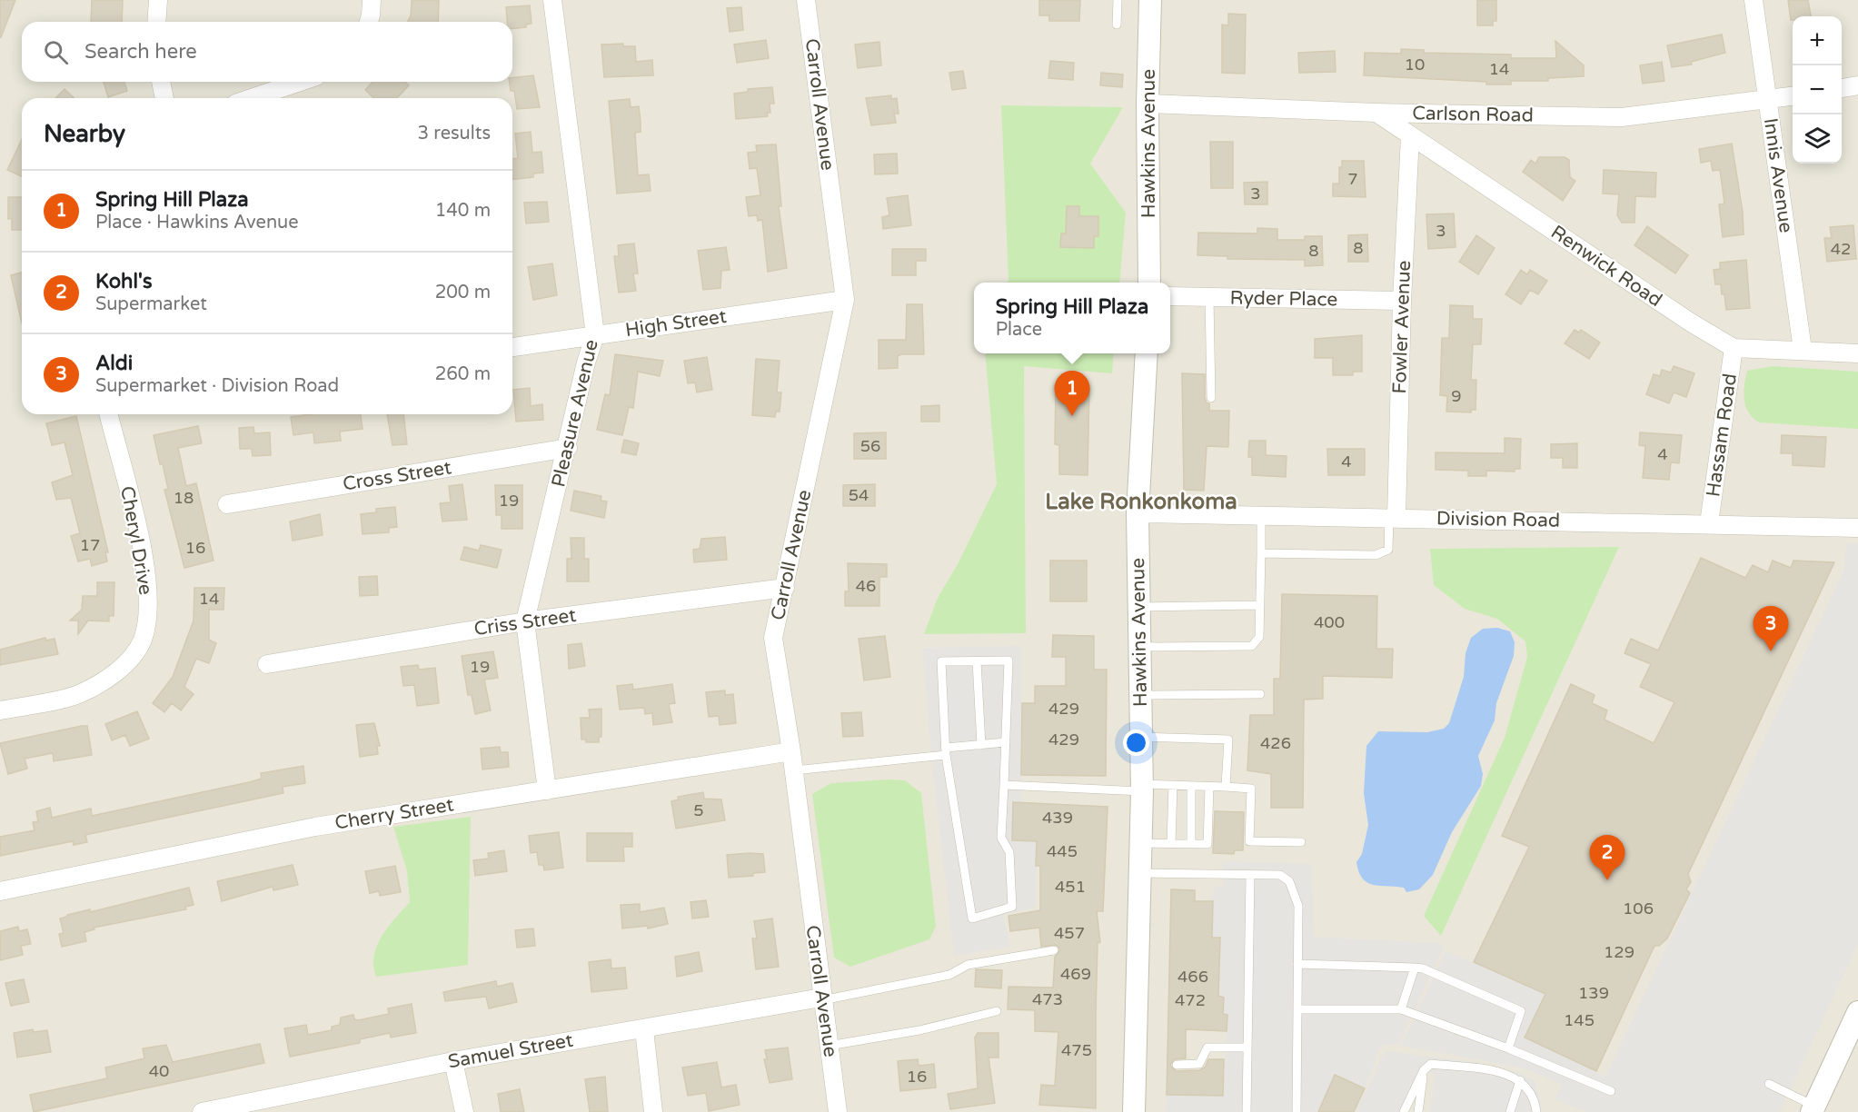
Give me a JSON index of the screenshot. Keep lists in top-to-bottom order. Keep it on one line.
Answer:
{"streets":{"street":["Carroll Avenue","Carlson Road","Hawkins Avenue","Innis Avenue","Renwick Road","Ryder Place","High Street","Fowler Avenue","Pleasure Avenue","Hassam Road","Cross Street","Division Road","Cheryl Drive","Criss Street","Cherry Street","Samuel Street"]},"crossings":[["Carroll Avenue","High Street"],["Carroll Avenue","Criss Street"],["Carroll Avenue","Cherry Street"],["Carroll Avenue","Samuel Street"],["Carlson Road","Hawkins Avenue"],["Carlson Road","Innis Avenue"],["Carlson Road","Renwick Road"],["Hawkins Avenue","Division Road"],["Innis Avenue","Renwick Road"],["Renwick Road","Fowler Avenue"],["Renwick Road","Hassam Road"],["Ryder Place","Fowler Avenue"],["High Street","Pleasure Avenue"],["Fowler Avenue","Division Road"],["Pleasure Avenue","Cross Street"],["Pleasure Avenue","Criss Street"],["Pleasure Avenue","Cherry Street"],["Hassam Road","Division Road"]],"districts":["Lake Ronkonkoma"],"house_numbers":["10","14","7","3","3","8","42","8","9","56","4","4","54","18","19","17","16","46","14","400","19","429","429","426","5","439","445","451","106","457","129","469","466","139","473","472","145","475","40","16"],"page":{"map_buttons":["+","−"],"search":"Search here","heading":["Nearby","3 results"],"list":[{"mark":"1","name":"Spring Hill Plaza","note":"Place · Hawkins Avenue","value":"140 m"},{"mark":"2","name":"Kohl's","note":"Supermarket","value":"200 m"},{"mark":"3","name":"Aldi","note":"Supermarket · Division Road","value":"260 m"}],"popup":["Spring Hill Plaza","Place"],"pins":["1","3","2"]}}
